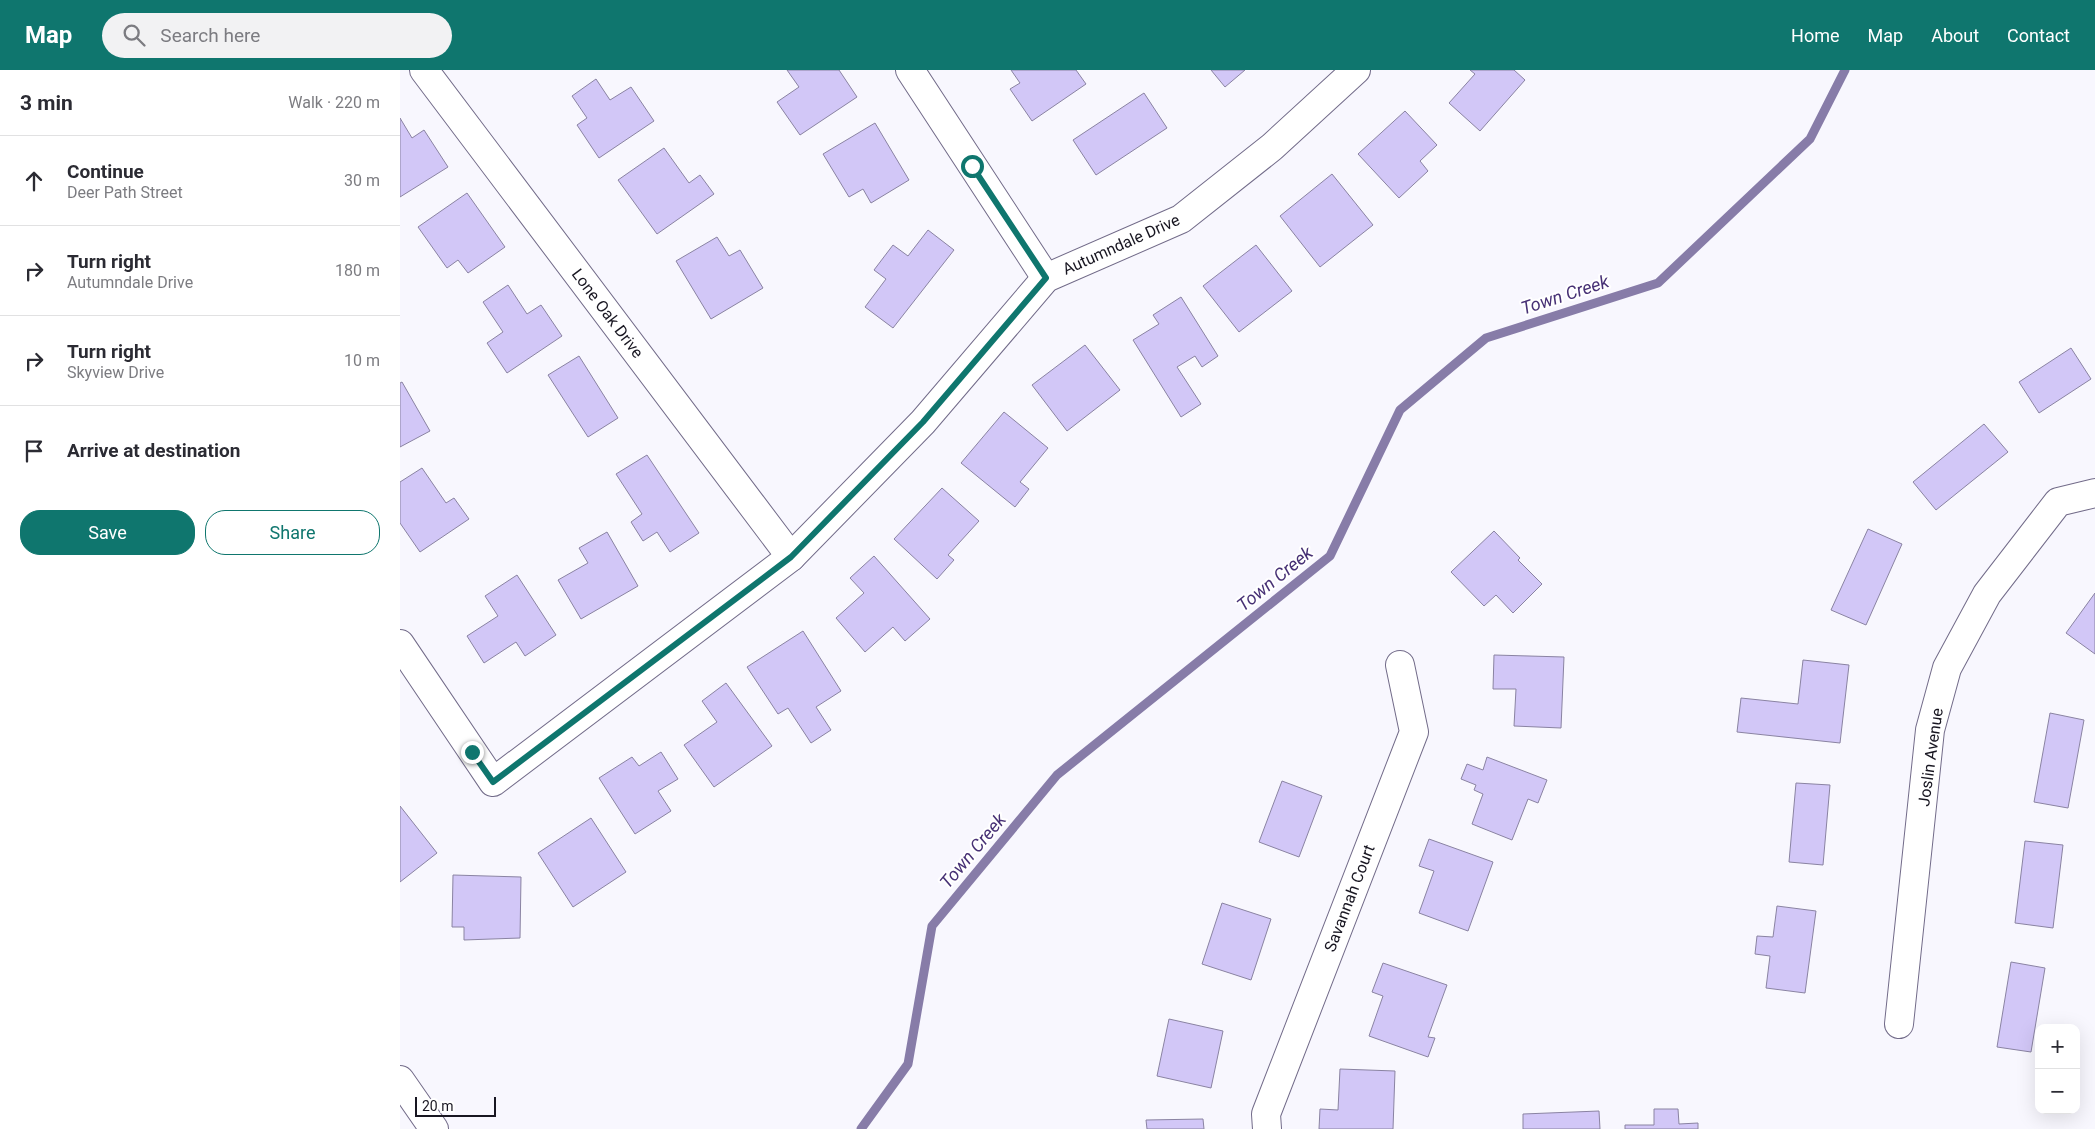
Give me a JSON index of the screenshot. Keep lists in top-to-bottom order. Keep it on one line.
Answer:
{"streets":{"main road":["Autumndale Drive","Lone Oak Drive","Joslin Avenue","Savannah Court"]},"crossings":[["Autumndale Drive","Lone Oak Drive"]],"water":["Town Creek"],"scale_bar":"20 m","page":{"header":"Map","search":"Search here","nav":["Home","Map","About","Contact"],"heading":["3 min","Walk · 220 m"],"list":[["Continue","Deer Path Street","30 m"],["Turn right","Autumndale Drive","180 m"],["Turn right","Skyview Drive","10 m"],"Arrive at destination"],"buttons":["Save","Share"],"map_buttons":["+","−"],"scale":"20 m"}}
